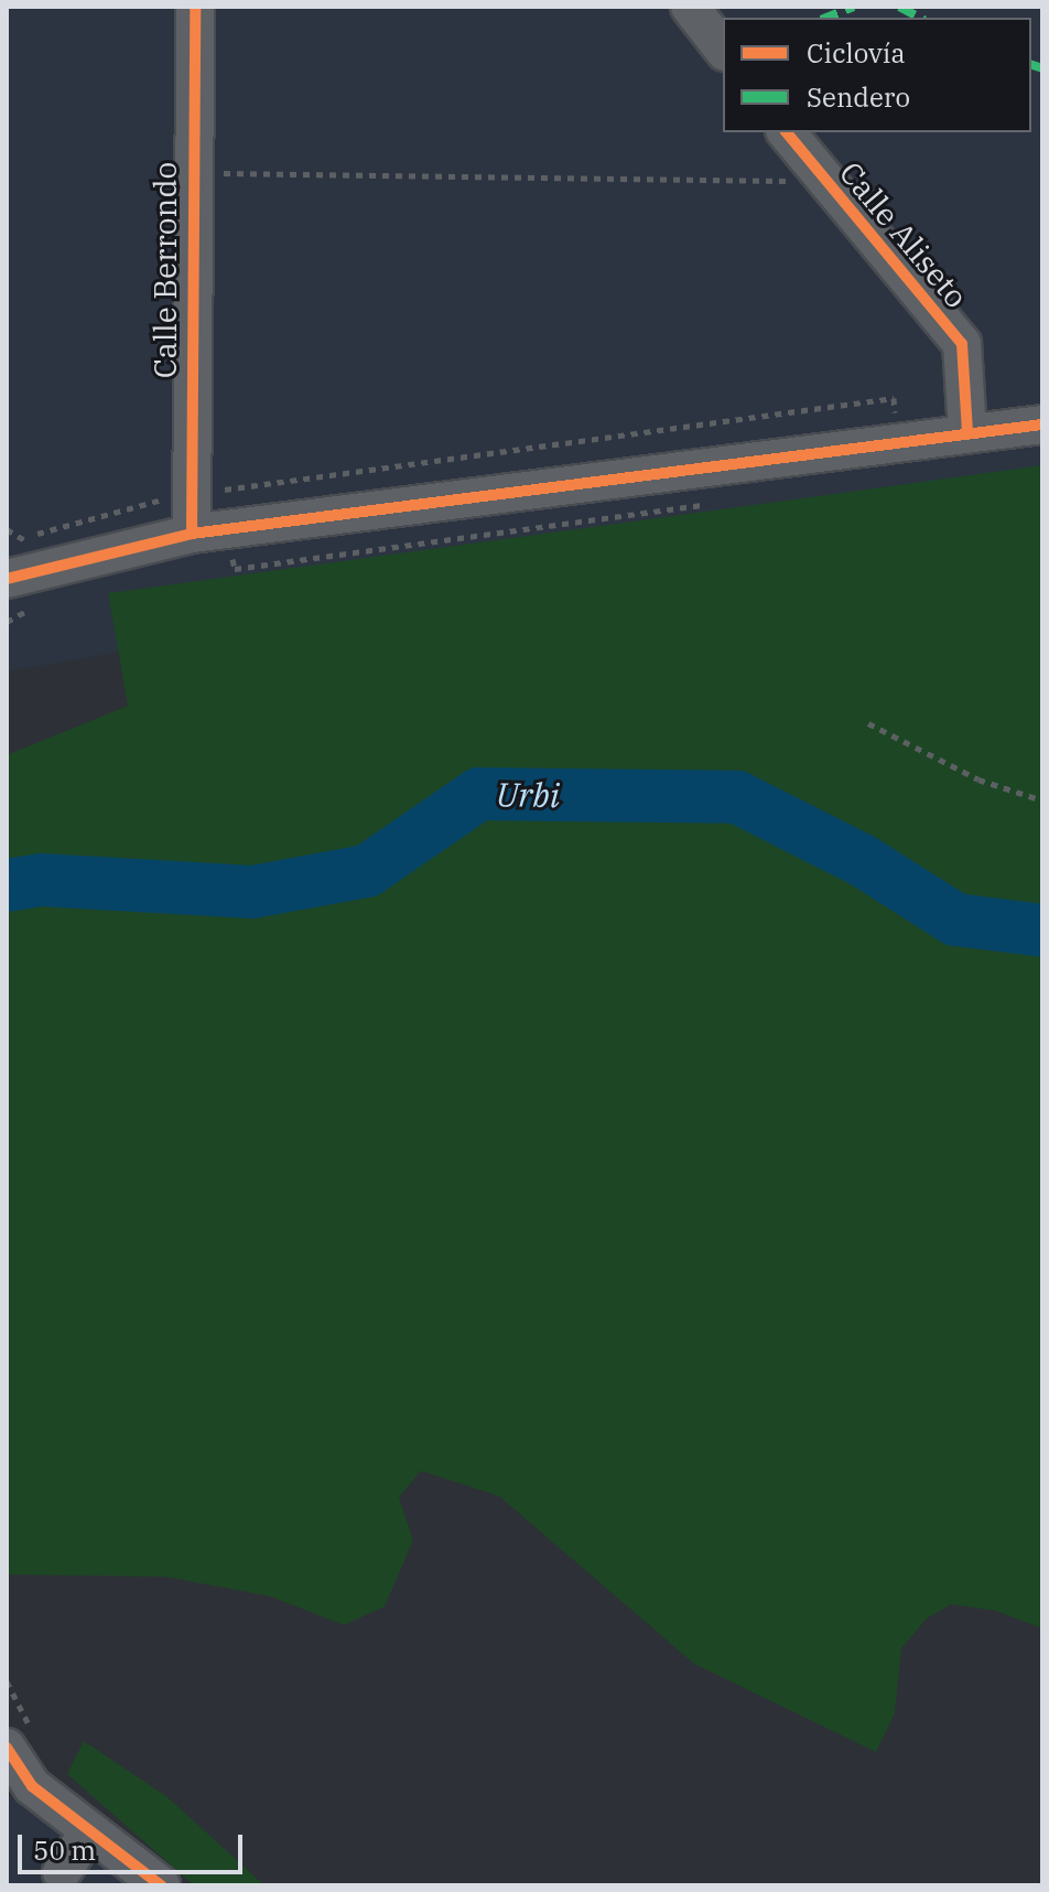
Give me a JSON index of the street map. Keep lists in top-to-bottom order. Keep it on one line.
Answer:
{"streets":{"street":["Calle Aliseto","Calle Berrondo"]},"water":["Urbi"],"legend":["Ciclovía","Sendero"],"scale_bar":"50 m"}
